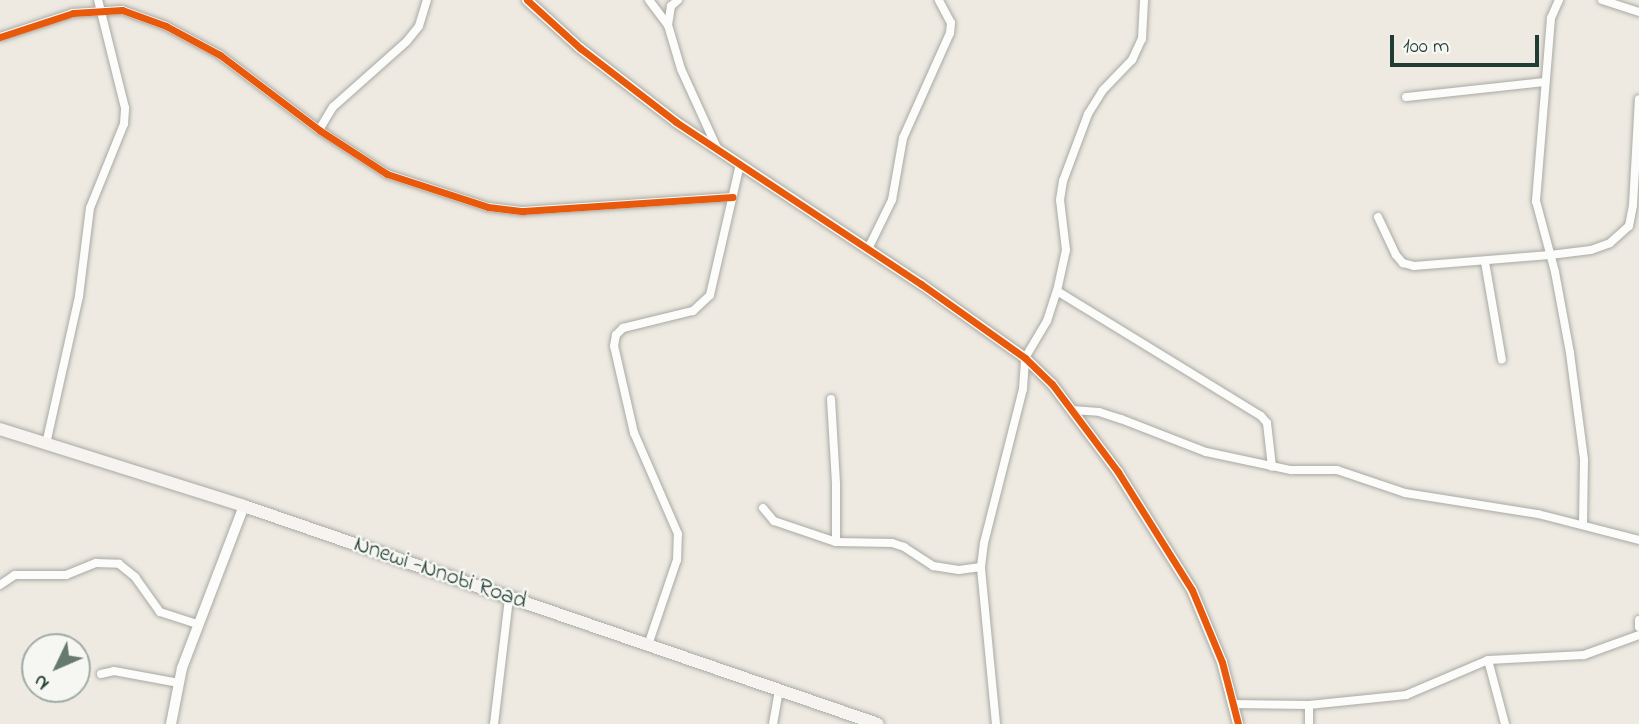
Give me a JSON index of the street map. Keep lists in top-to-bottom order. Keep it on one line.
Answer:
{"streets":{"main road":["Nnewi -Nnobi Road"]},"scale_bar":"100 m","north":"bottom left"}
